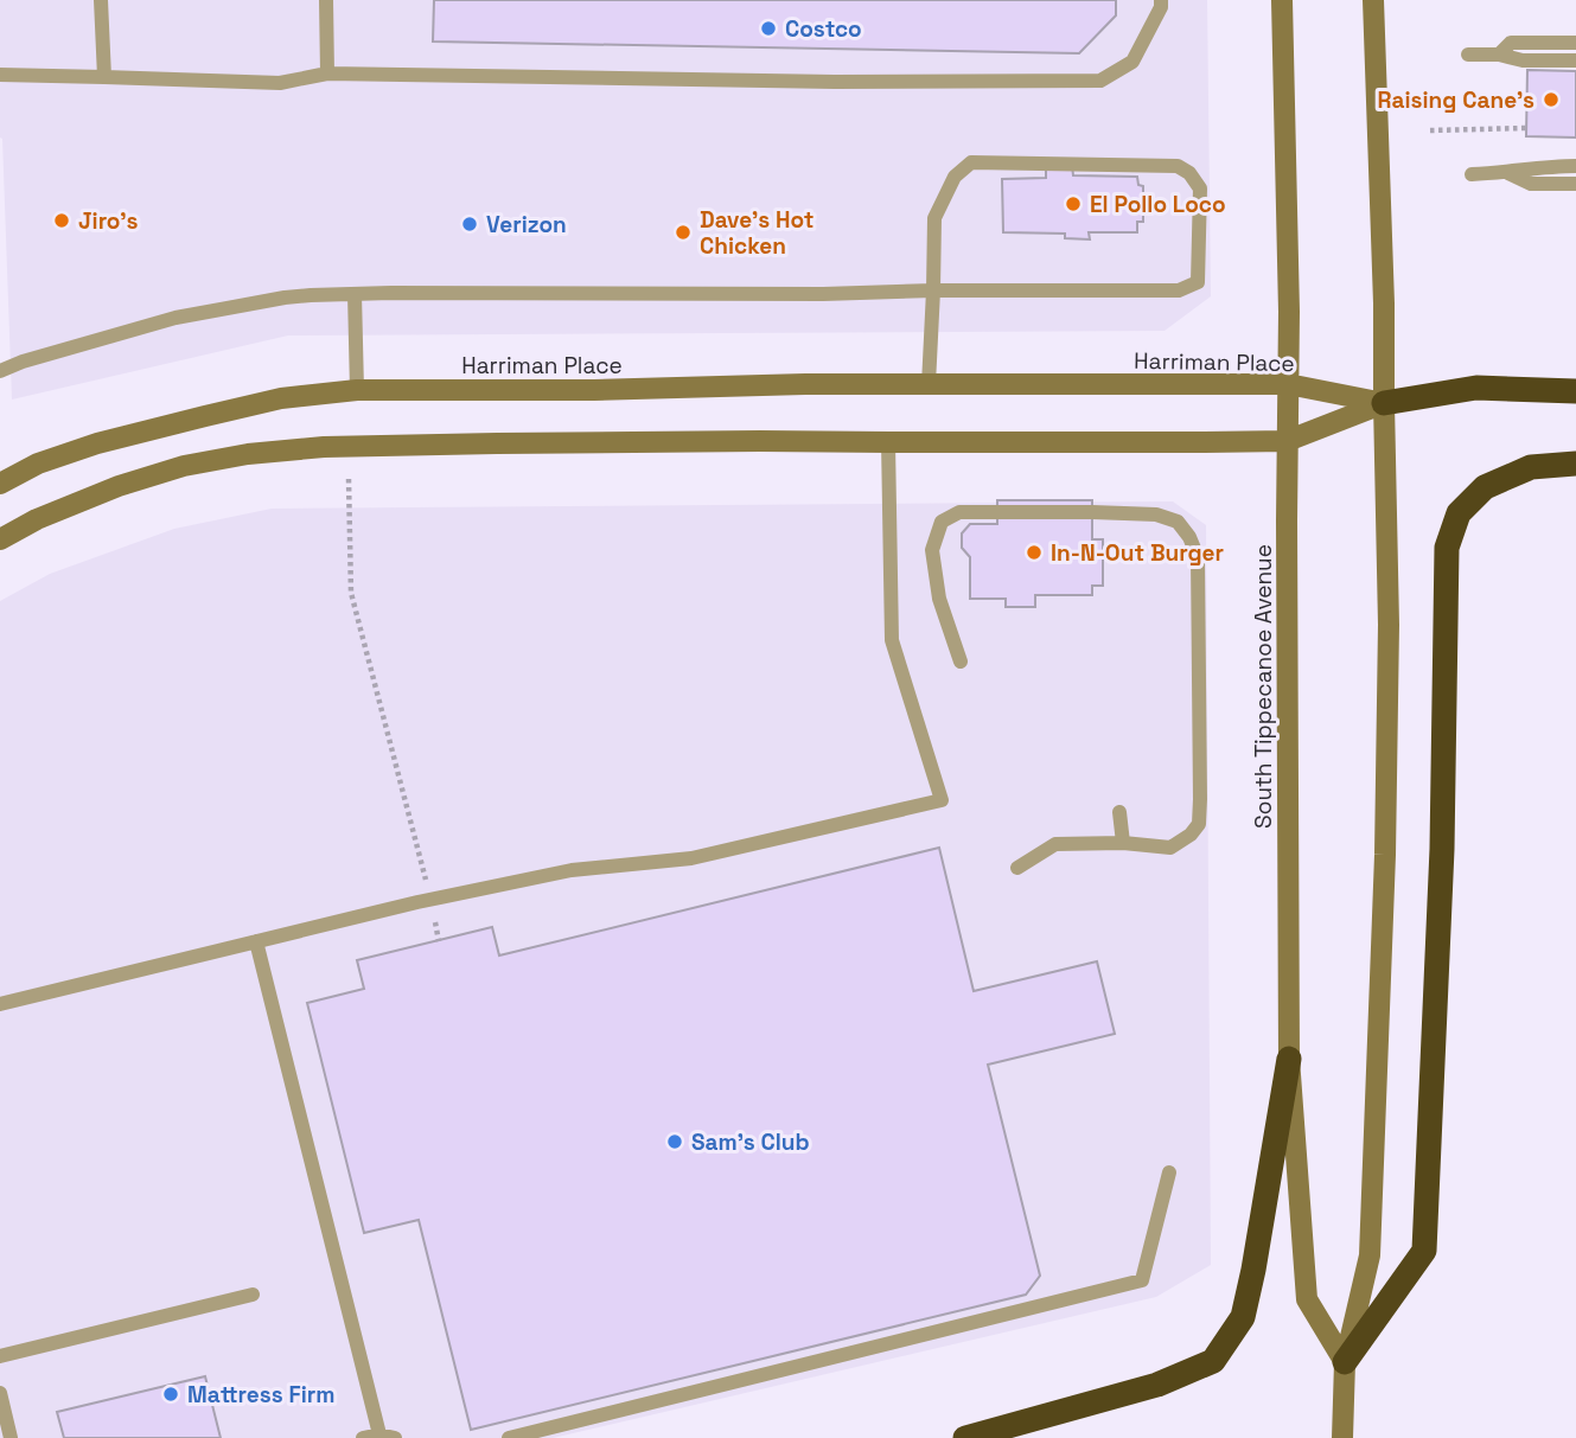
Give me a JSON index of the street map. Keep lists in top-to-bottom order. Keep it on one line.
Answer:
{"streets":{"main road":["Harriman Place","South Tippecanoe Avenue"]},"crossings":[["Harriman Place","South Tippecanoe Avenue"]],"places":["Costco","Raising Cane's","El Pollo Loco","Jiro's","Verizon","Dave's Hot Chicken","In-N-Out Burger","Sam's Club","Mattress Firm"]}
